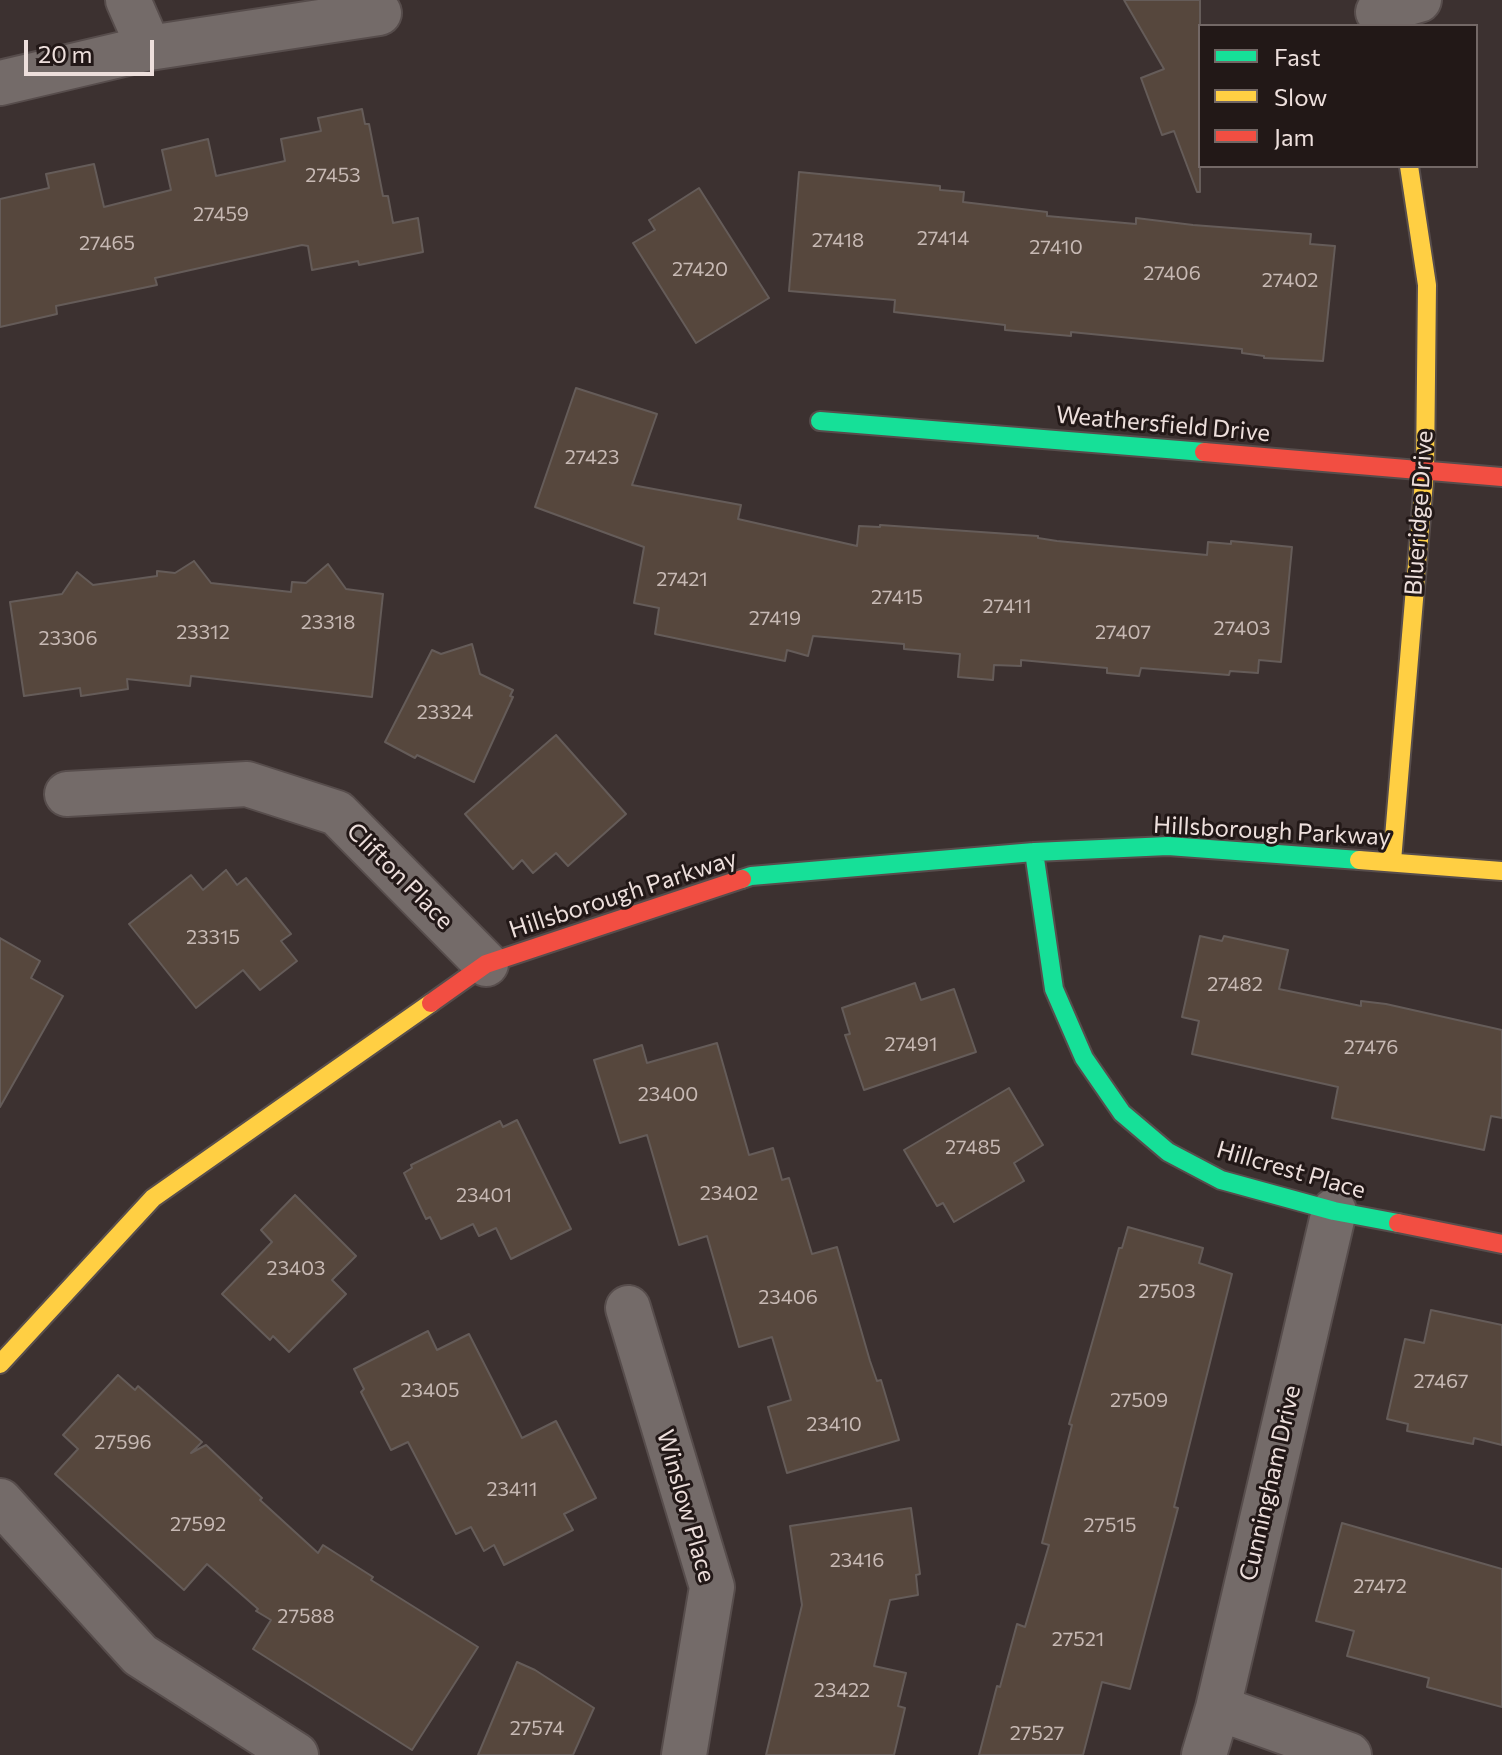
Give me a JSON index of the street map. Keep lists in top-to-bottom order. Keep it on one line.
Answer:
{"streets":{"street":["Weathersfield Drive","Blueridge Drive","Hillsborough Parkway","Clifton Place","Hillcrest Place","Cunningham Drive","Winslow Place"]},"crossings":[["Weathersfield Drive","Blueridge Drive"],["Blueridge Drive","Hillsborough Parkway"],["Hillsborough Parkway","Clifton Place"],["Hillsborough Parkway","Hillcrest Place"],["Hillcrest Place","Cunningham Drive"]],"house_numbers":["27453","27459","27414","27418","27465","27410","27420","27406","27402","27423","27421","27415","27411","27419","23318","27403","23312","27407","23306","23324","23315","27482","27491","27476","23400","27485","23402","23401","23403","27503","23406","27467","23405","27509","23410","27596","23411","27592","27515","23416","27472","27588","27521","23422","27574","27527"],"legend":["Fast","Slow","Jam"],"scale_bar":"20 m"}
